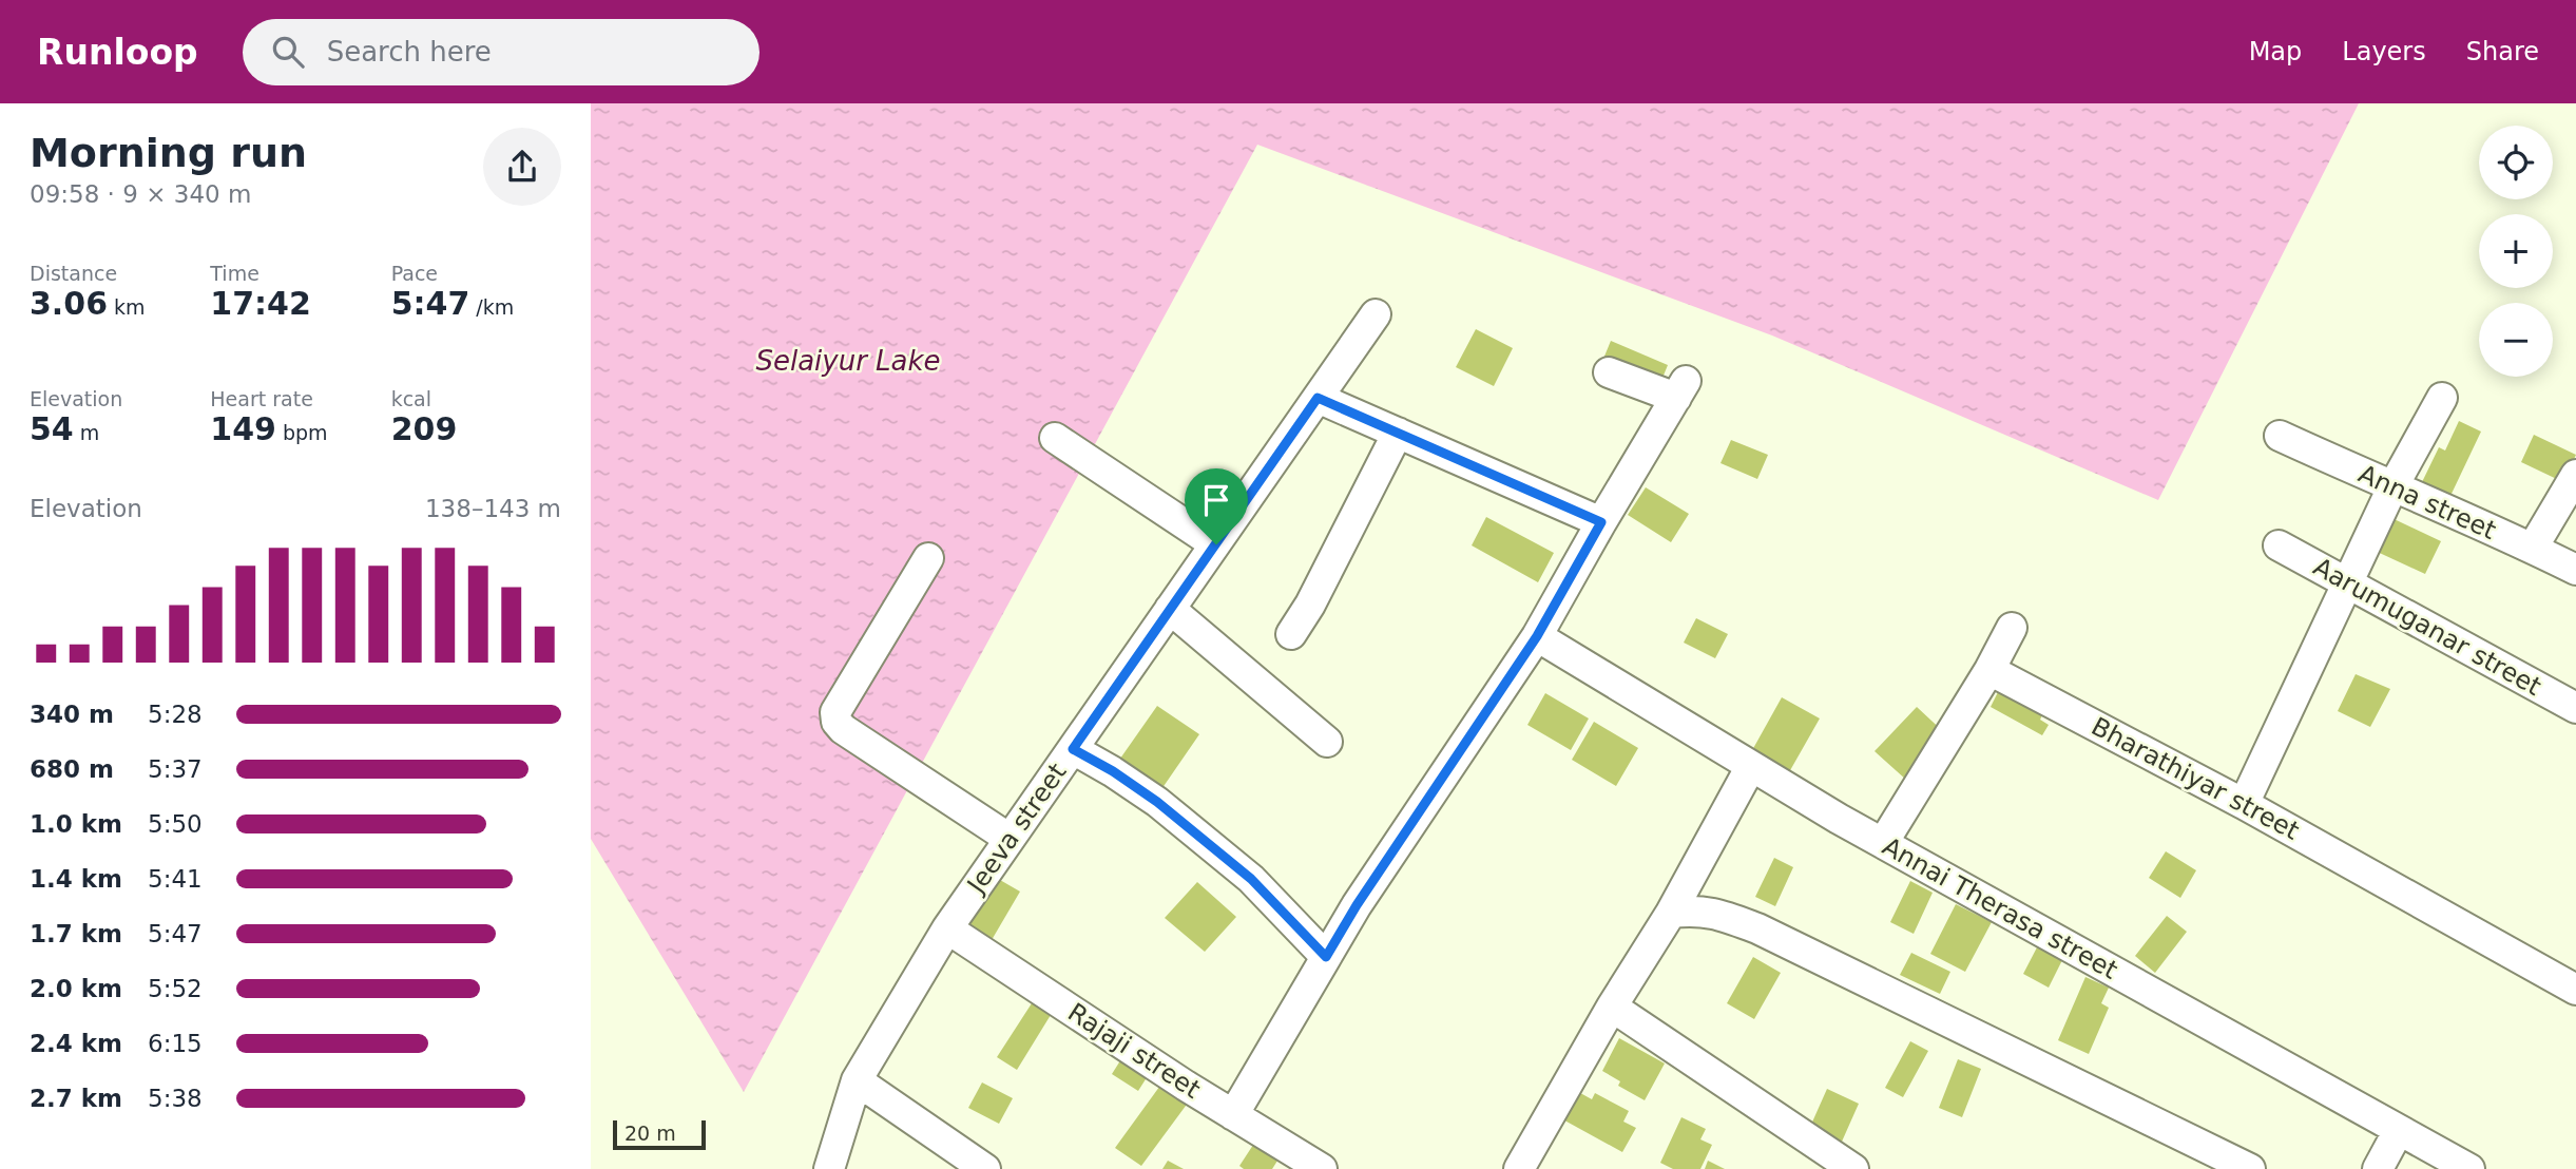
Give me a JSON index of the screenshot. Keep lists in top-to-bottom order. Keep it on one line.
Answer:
{"streets":{"street":["Anna street","Aarumuganar street","Bharathiyar street","Jeeva street","Annai Therasa street","Rajaji street"]},"crossings":[["Jeeva street","Rajaji street"]],"water":["Selaiyur Lake"],"scale_bar":"20 m","page":{"header":"Runloop","search":"Search here","nav":["Map","Layers","Share"],"heading":["Morning run","09:58 · 9 × 340 m"],"map_buttons":["+","−"],"stats":[["Distance","3.06 km"],["Time","17:42"],["Pace","5:47 /km"],["Elevation","54 m"],["Heart rate","149 bpm"],["kcal","209"]],"chart":["Elevation","138–143 m"],"list":[{"name":"340 m","note":"5:28"},{"name":"680 m","note":"5:37"},{"name":"1.0 km","note":"5:50"},{"name":"1.4 km","note":"5:41"},{"name":"1.7 km","note":"5:47"},{"name":"2.0 km","note":"5:52"},{"name":"2.4 km","note":"6:15"},{"name":"2.7 km","note":"5:38"}],"scale":"20 m"}}
